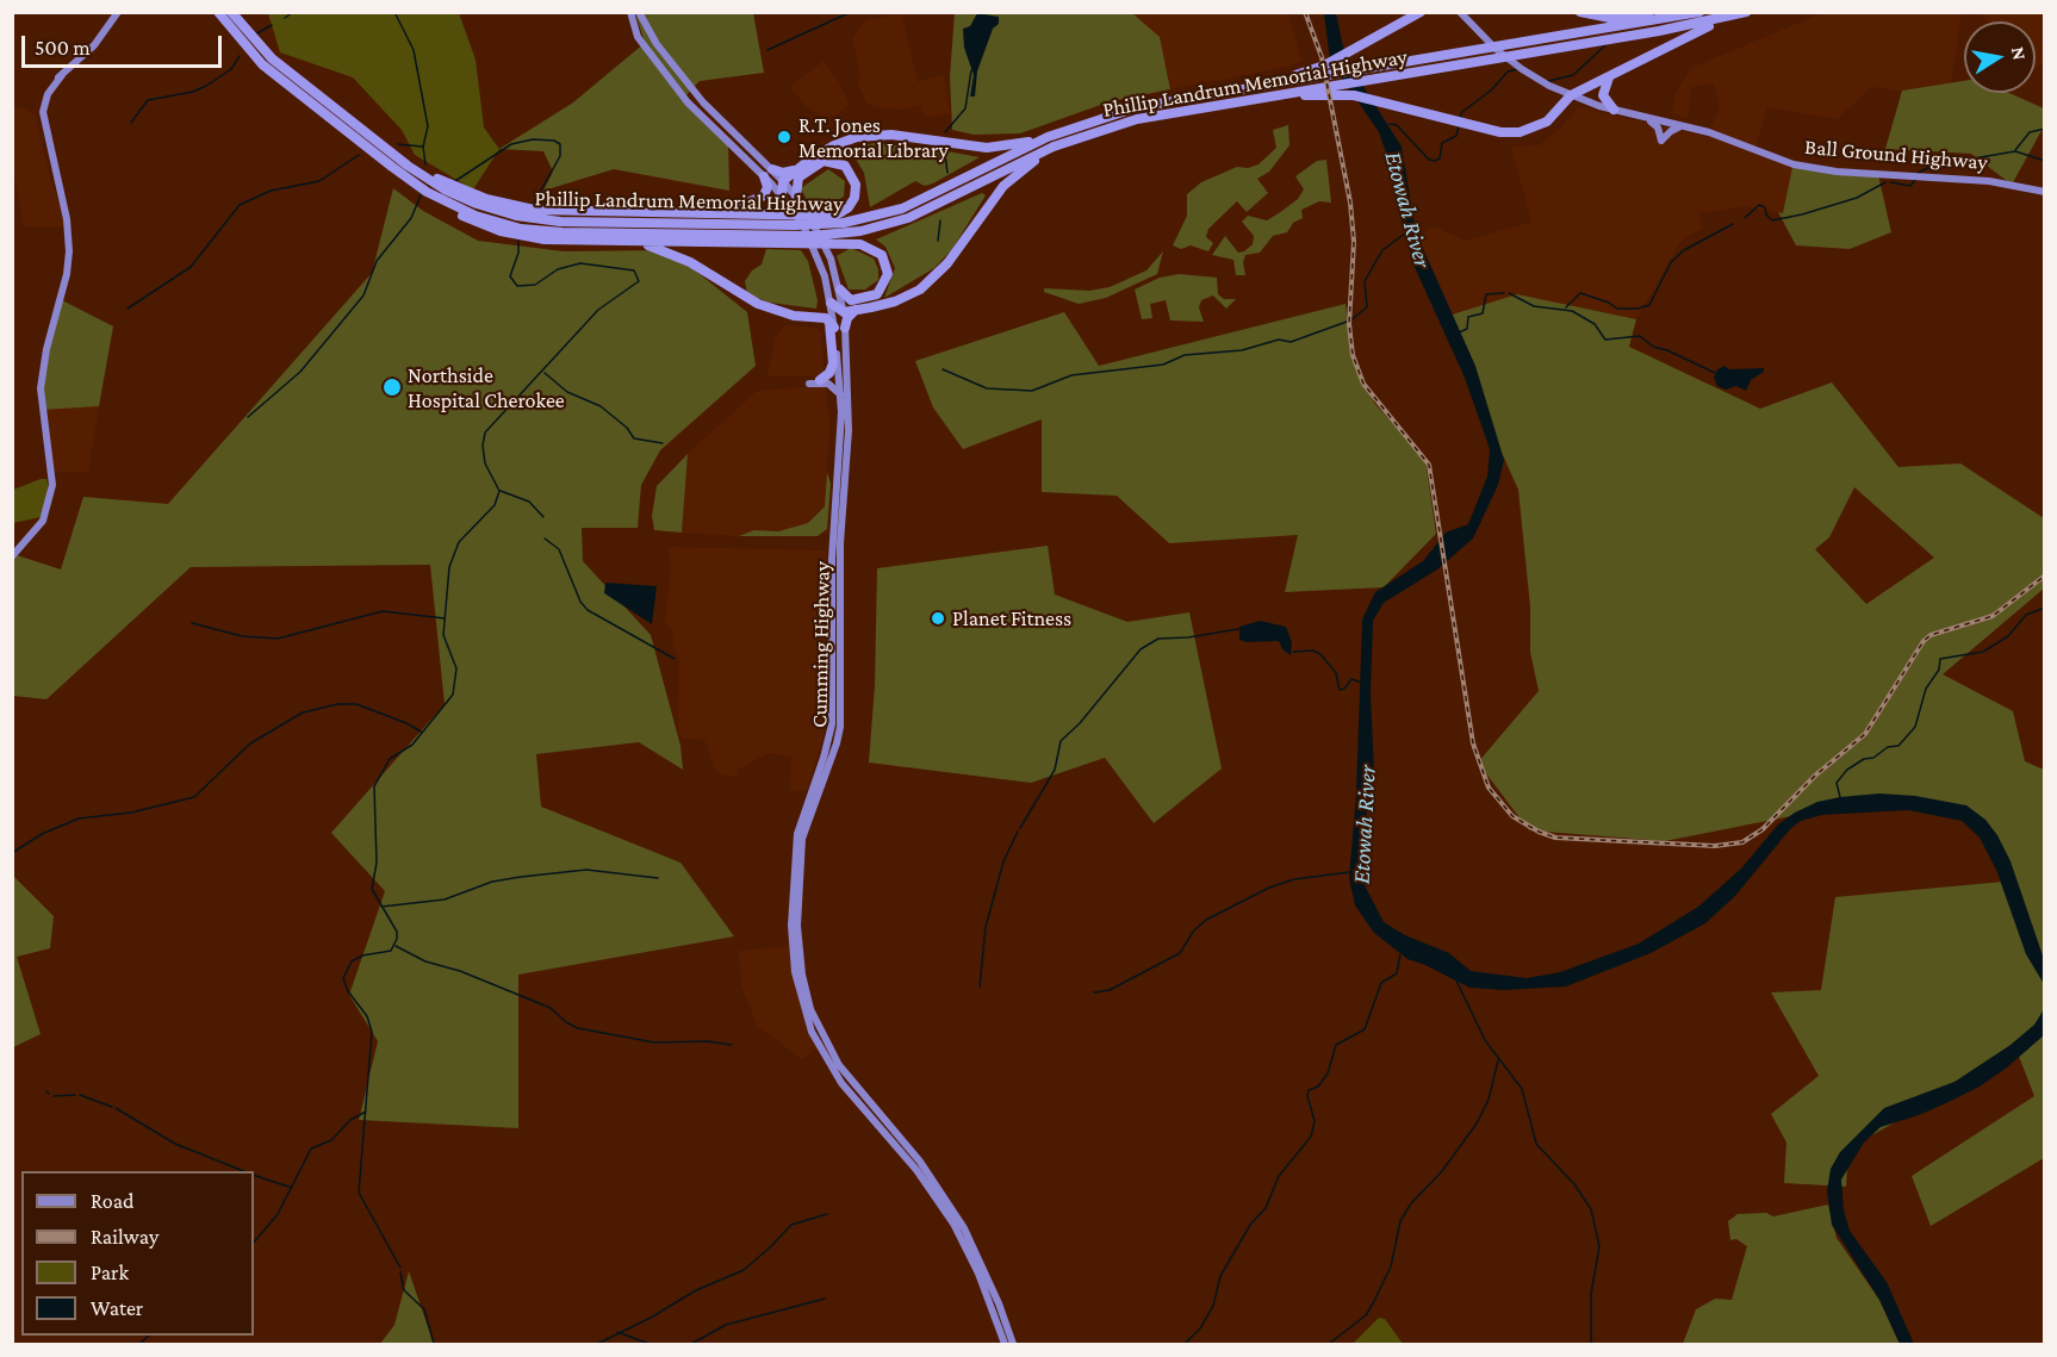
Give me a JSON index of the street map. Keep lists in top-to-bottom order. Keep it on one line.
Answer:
{"streets":{"highway":["Phillip Landrum Memorial Highway"],"main road":["Ball Ground Highway","Cumming Highway"]},"water":["Etowah River"],"places":["R.T. Jones Memorial Library","Northside Hospital Cherokee","Planet Fitness"],"legend":["Road","Railway","Park","Water"],"scale_bar":"500 m","north":"right"}
